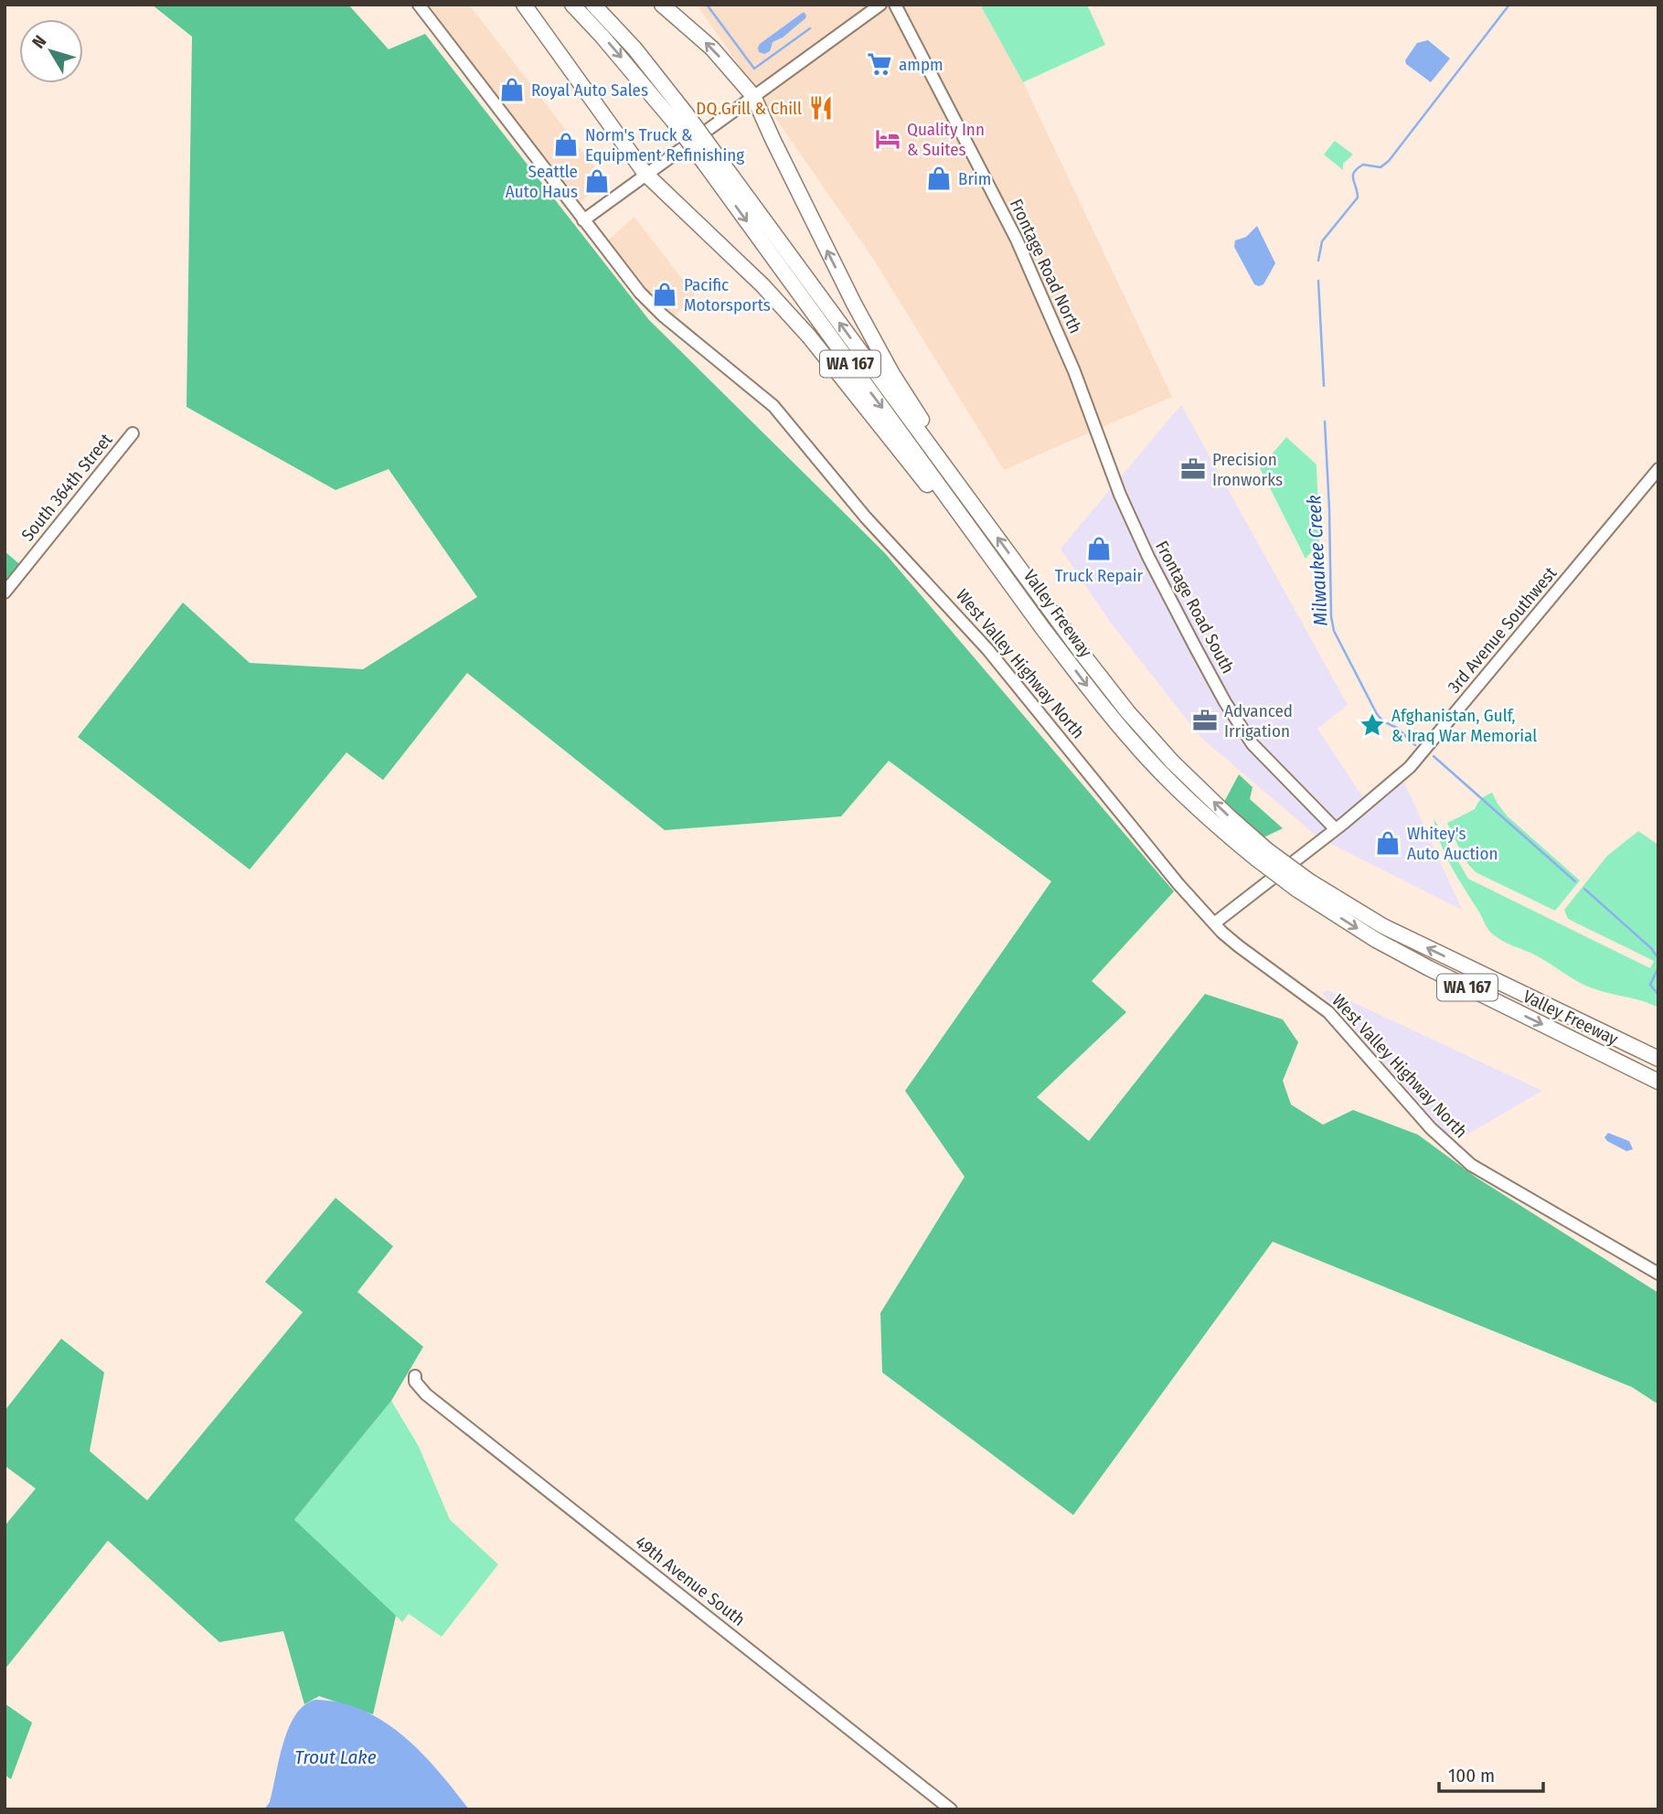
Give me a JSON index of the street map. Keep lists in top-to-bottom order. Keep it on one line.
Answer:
{"streets":{"highway":["WA 167","Valley Freeway"],"street":["Frontage Road North","South 364th Street","Frontage Road South","3rd Avenue Southwest","West Valley Highway North","49th Avenue South"]},"crossings":[["Frontage Road North","Frontage Road South"],["Frontage Road South","3rd Avenue Southwest"],["3rd Avenue Southwest","West Valley Highway North"]],"water":["Milwaukee Creek","Trout Lake"],"places":{"supermarket":["ampm"],"shop":["Royal Auto Sales","Norm's Truck & Equipment Refinishing","Brim","Seattle Auto Haus","Pacific Motorsports","Truck Repair","Whitey's Auto Auction"],"restaurant":["DQ Grill & Chill"],"hotel":["Quality Inn & Suites"],"office":["Precision Ironworks","Advanced Irrigation"],"place":["Afghanistan, Gulf, & Iraq War Memorial"]},"scale_bar":"100 m","north":"top left"}
